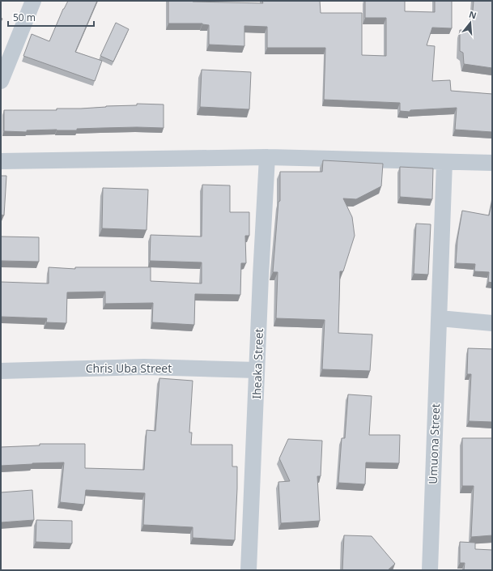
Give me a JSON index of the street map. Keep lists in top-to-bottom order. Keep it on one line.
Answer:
{"streets":{"street":["Iheaka Street","Chris Uba Street","Umuona Street"]},"crossings":[["Iheaka Street","Chris Uba Street"]],"scale_bar":"50 m","north":"top"}
